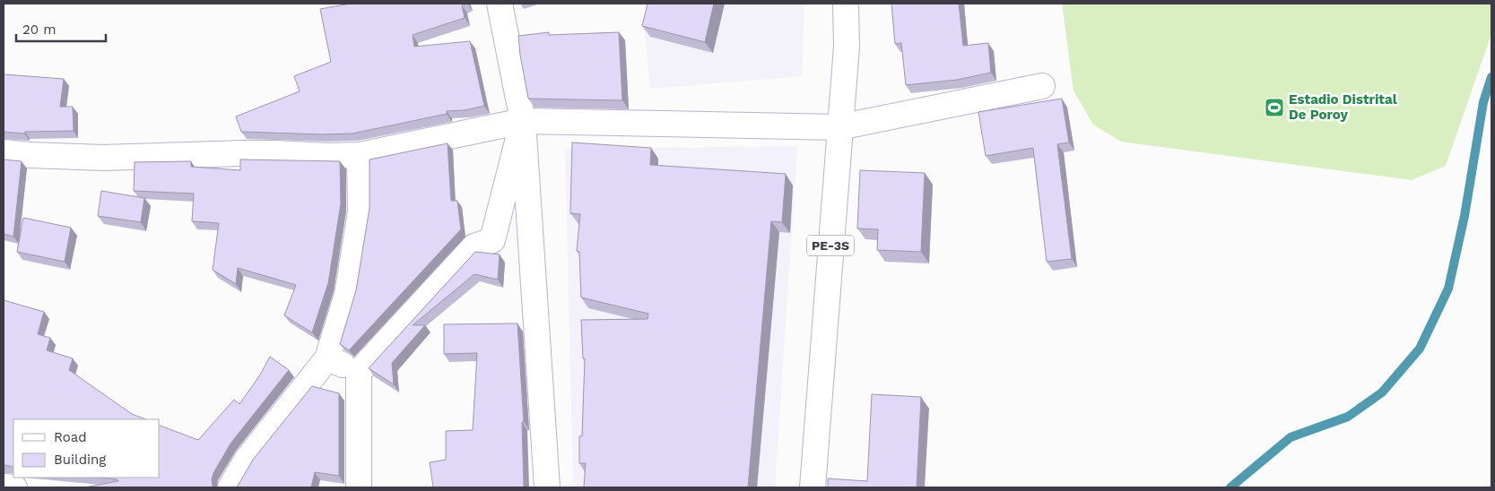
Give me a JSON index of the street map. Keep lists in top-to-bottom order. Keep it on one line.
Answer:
{"streets":{"main road":["PE-3S"]},"places":{"sports":["Estadio Distrital De Poroy"]},"legend":["Road","Building"],"scale_bar":"20 m"}
